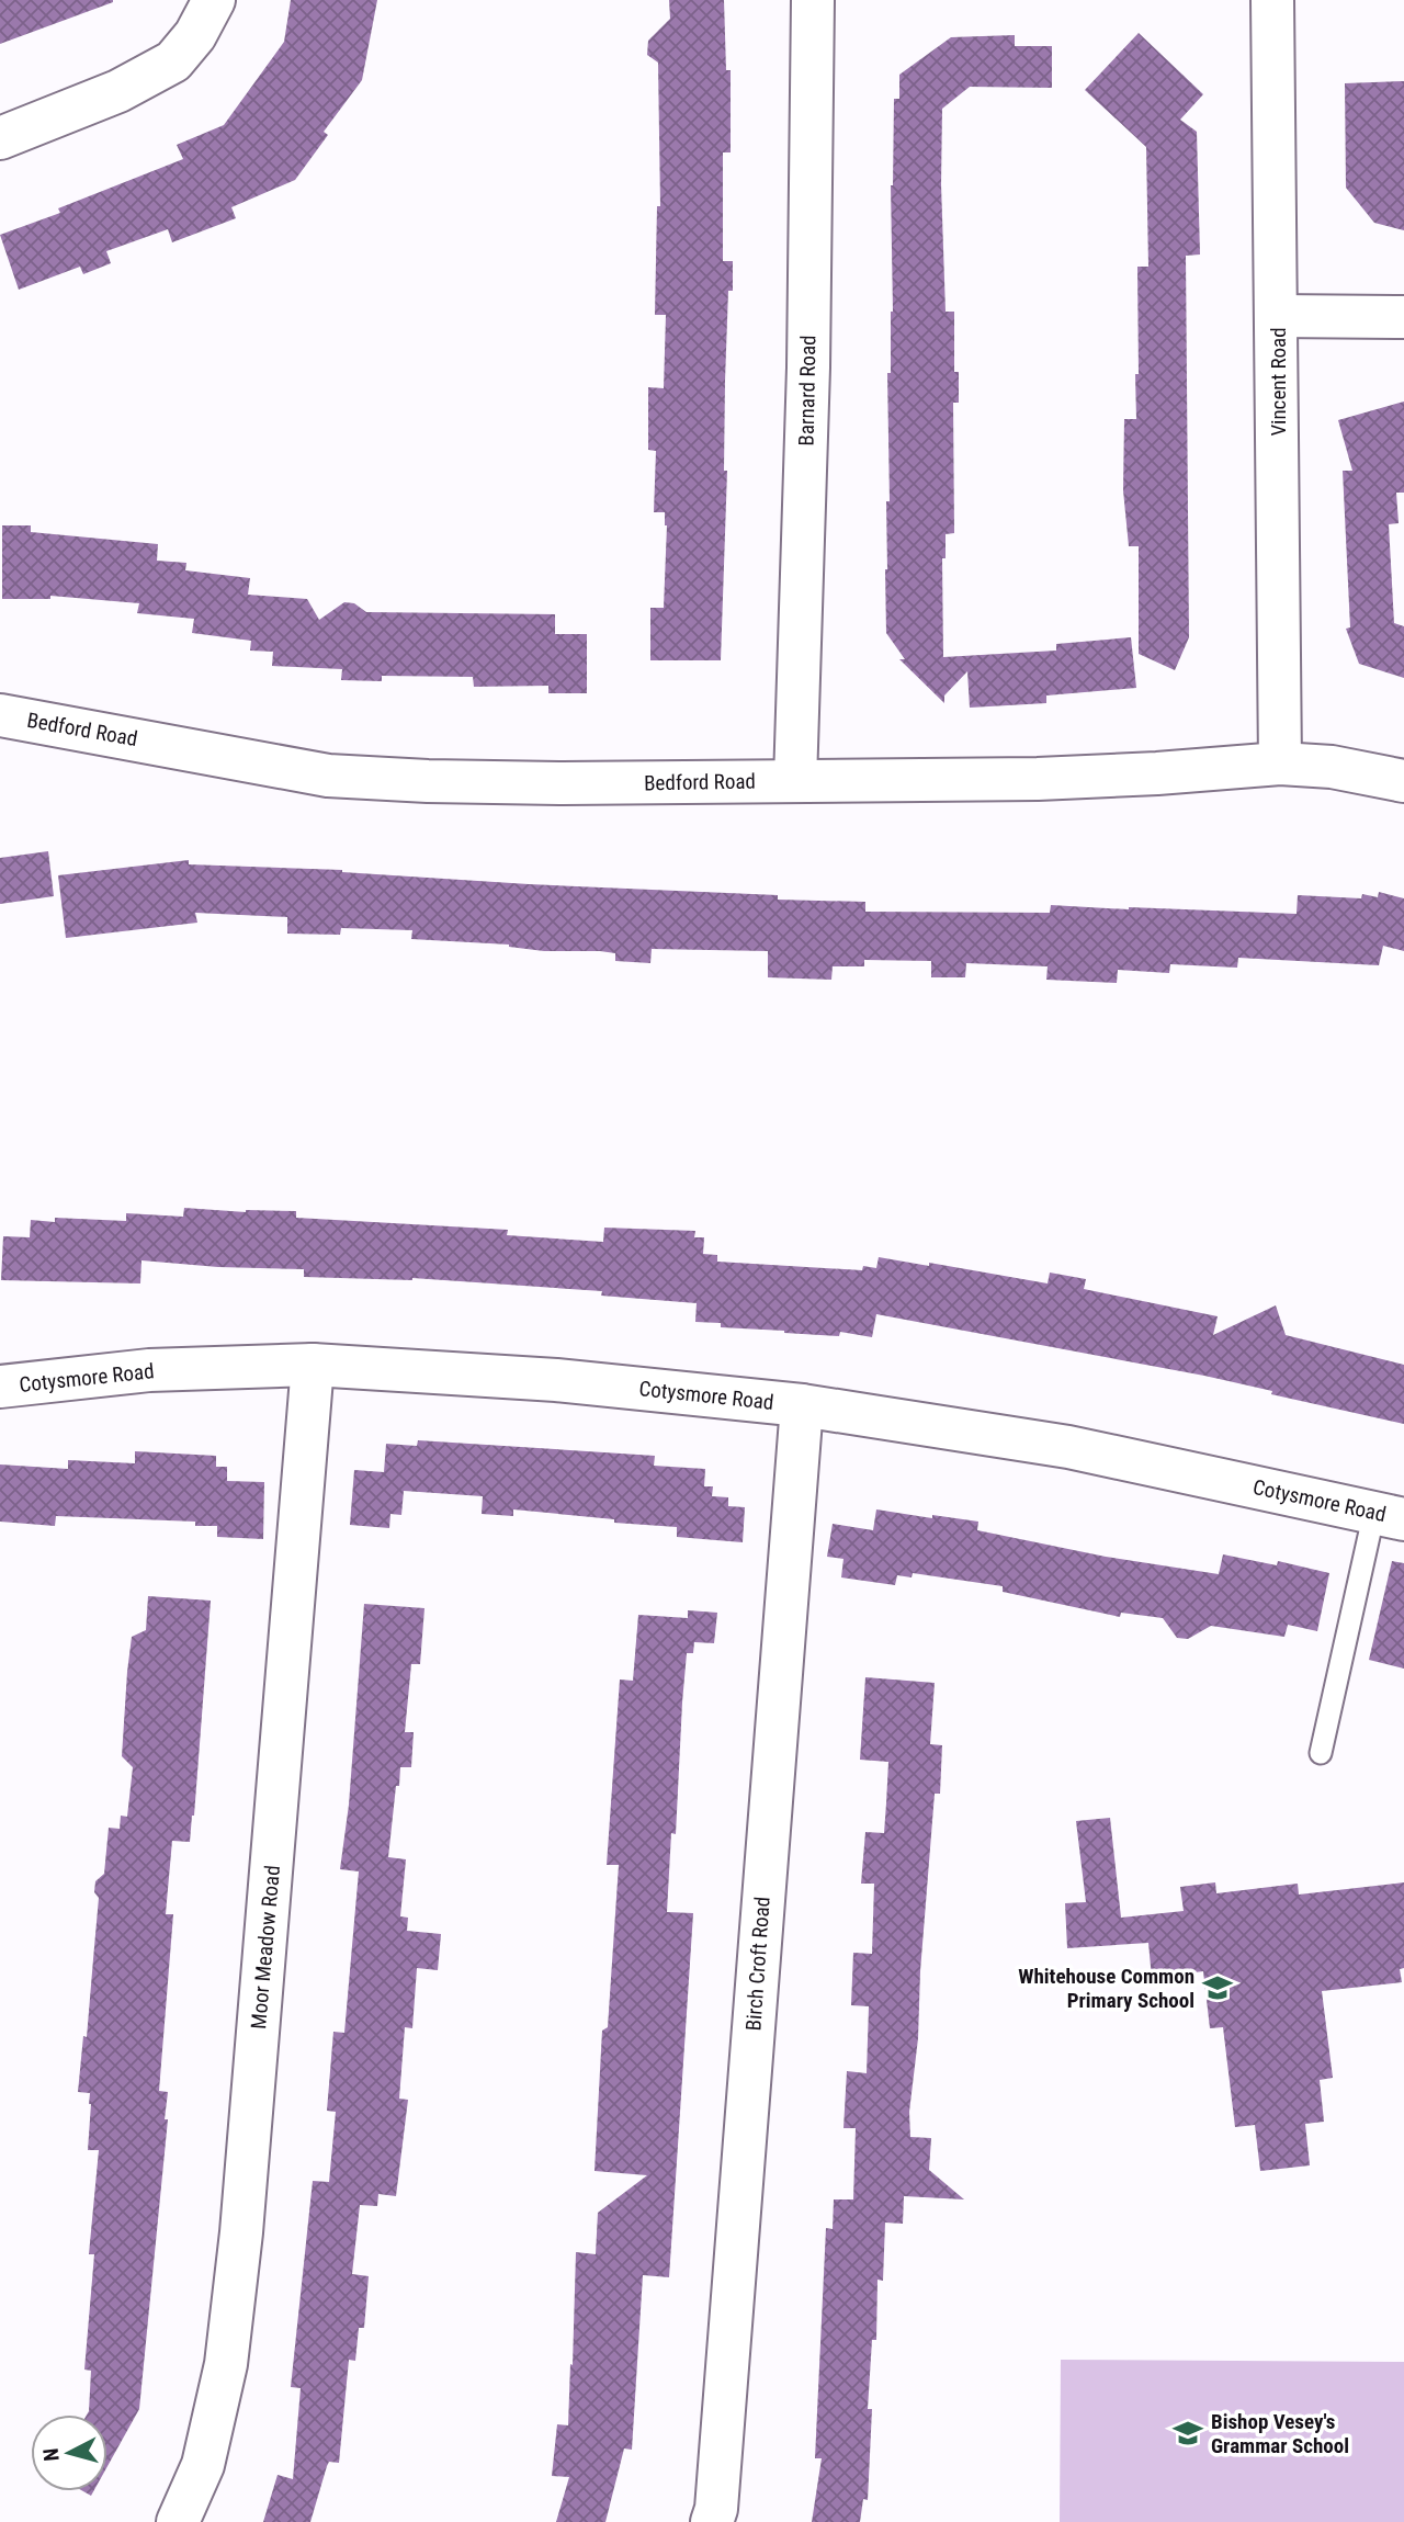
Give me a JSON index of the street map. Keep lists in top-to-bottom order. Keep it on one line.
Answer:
{"streets":{"street":["Vincent Road","Barnard Road","Bedford Road","Cotysmore Road","Moor Meadow Road","Birch Croft Road"]},"crossings":[["Vincent Road","Bedford Road"],["Barnard Road","Bedford Road"],["Cotysmore Road","Moor Meadow Road"],["Cotysmore Road","Birch Croft Road"]],"places":{"school or university":["Whitehouse Common Primary School","Bishop Vesey's Grammar School"]},"north":"left"}
